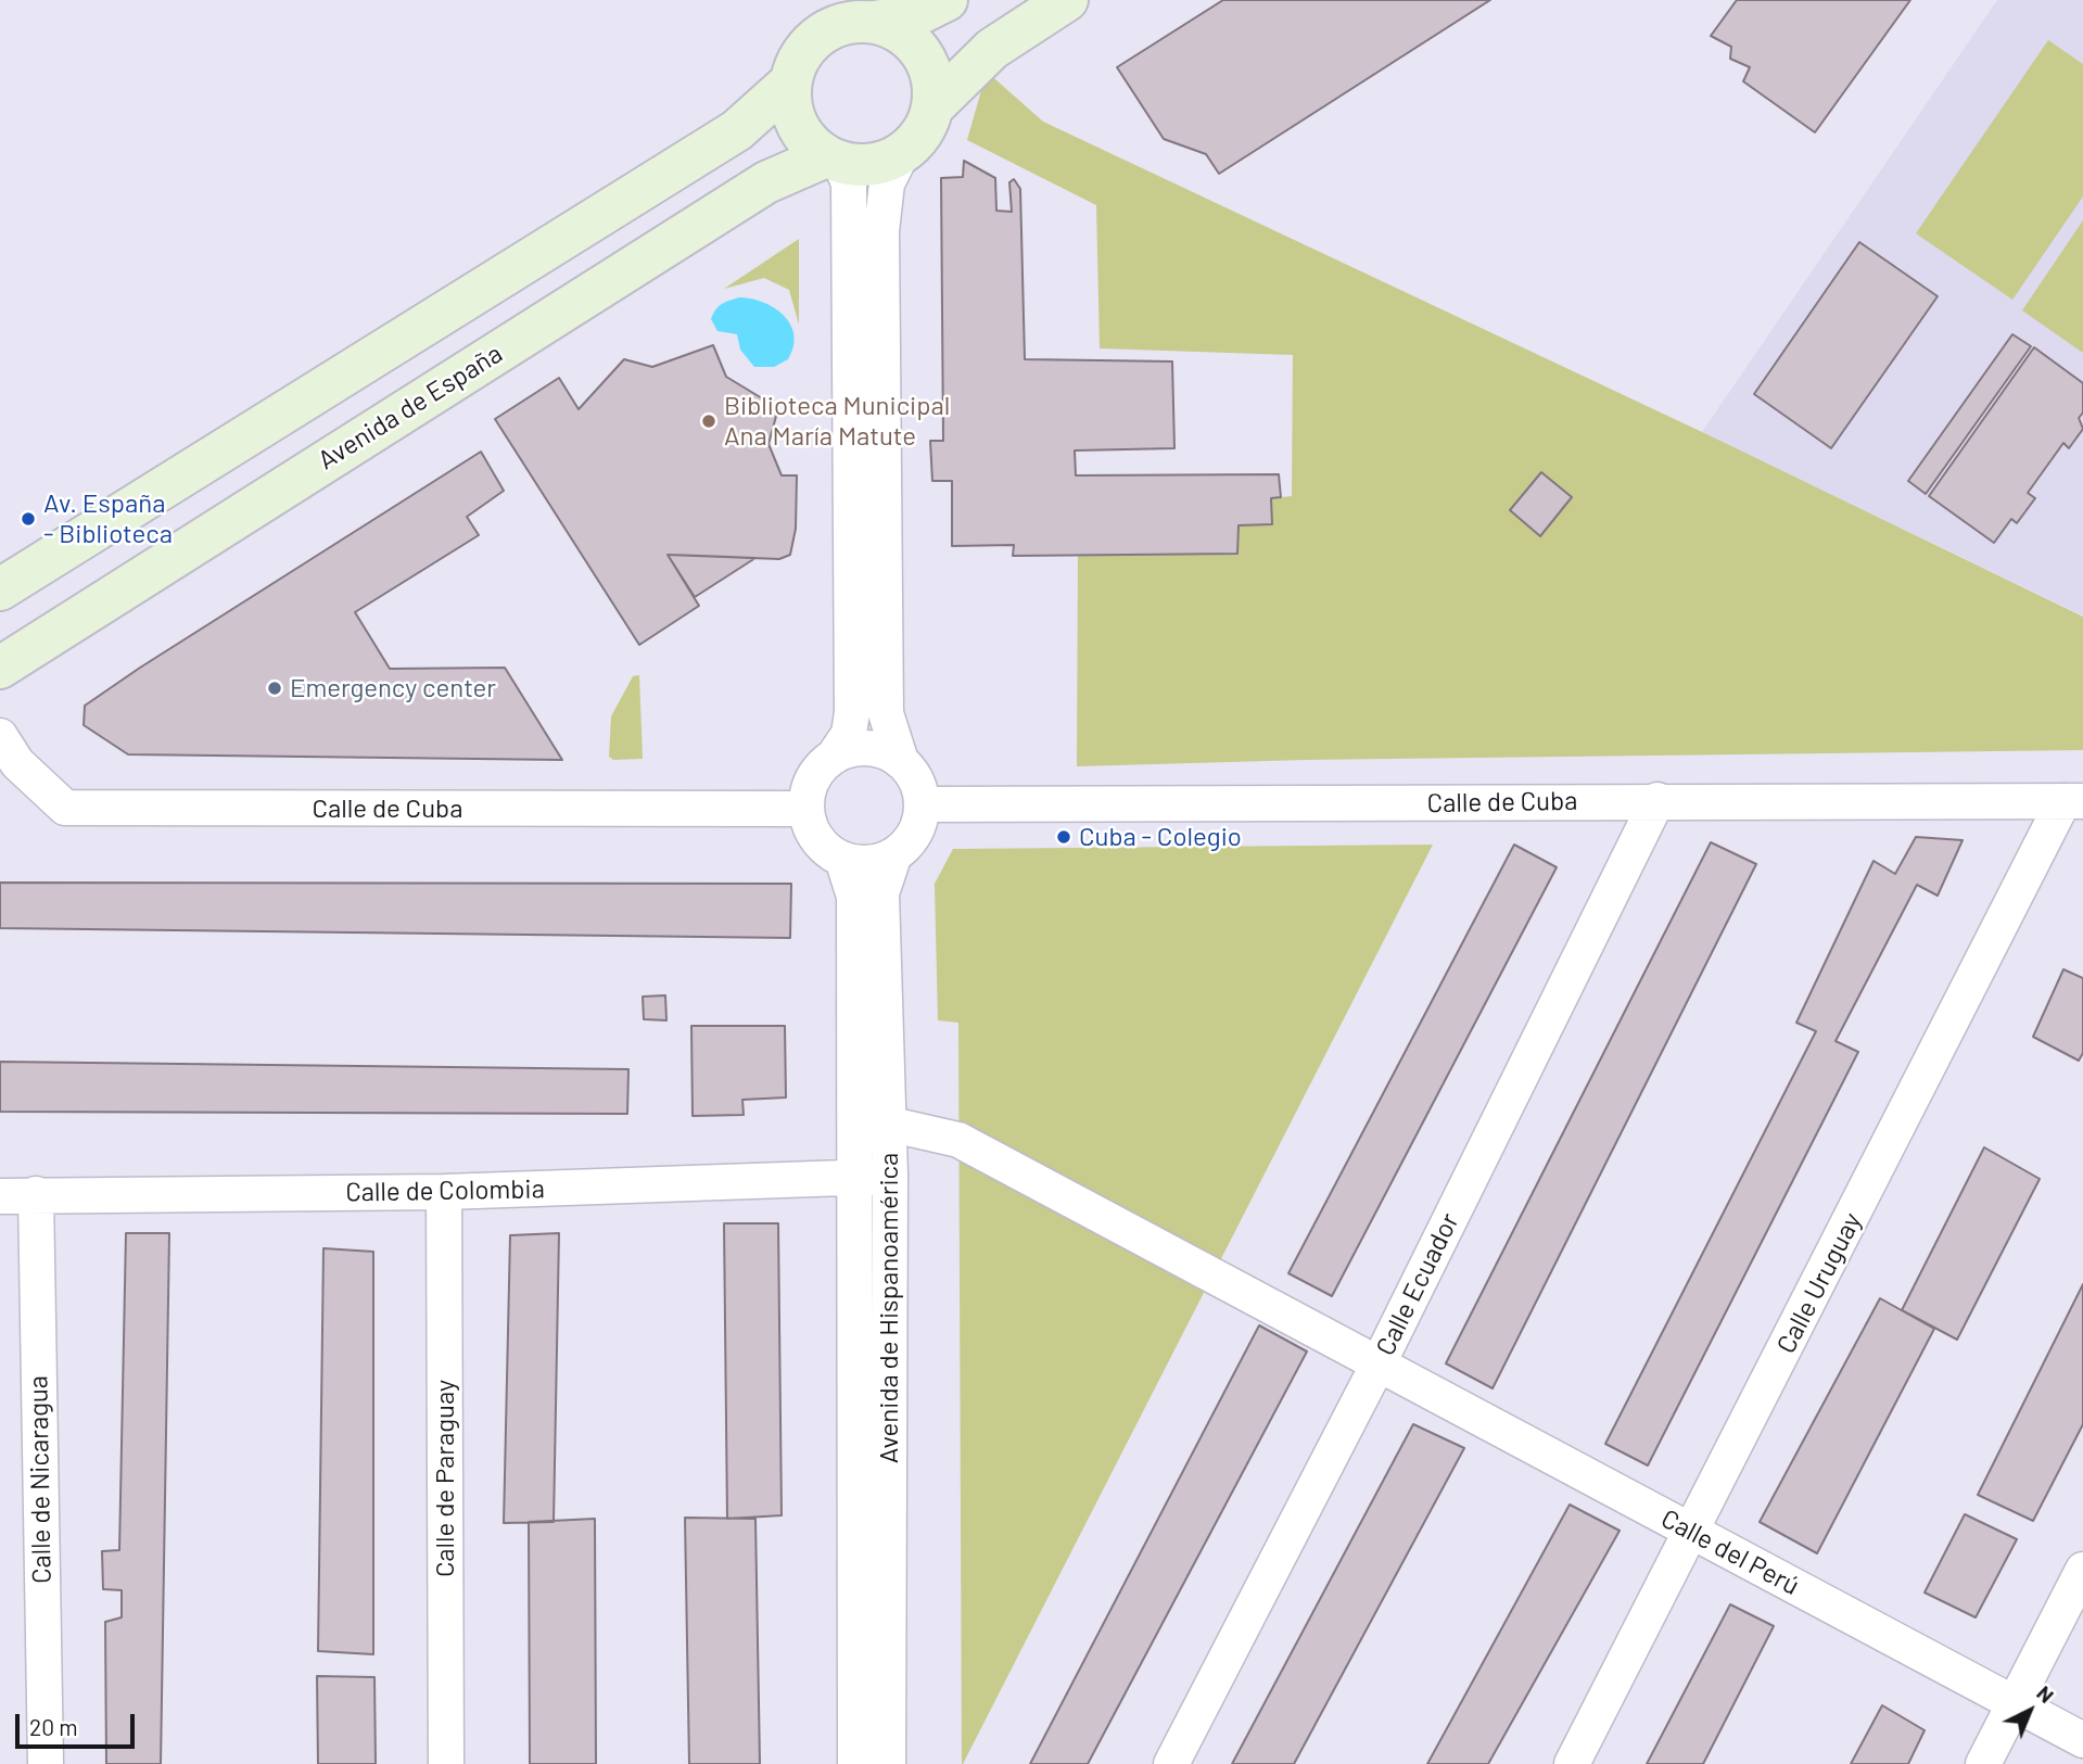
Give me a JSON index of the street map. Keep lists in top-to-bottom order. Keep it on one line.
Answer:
{"streets":{"street":["Avenida de España","Calle de Cuba","Calle de Colombia","Calle Uruguay","Calle Ecuador","Avenida de Hispanoamérica","Calle de Paraguay","Calle de Nicaragua","Calle del Perú"]},"crossings":[["Calle de Cuba","Calle Uruguay"],["Calle de Cuba","Calle Ecuador"],["Calle de Cuba","Avenida de Hispanoamérica"],["Calle de Colombia","Avenida de Hispanoamérica"],["Calle de Colombia","Calle de Paraguay"],["Calle de Colombia","Calle de Nicaragua"],["Calle Uruguay","Calle del Perú"],["Calle Ecuador","Calle del Perú"],["Avenida de Hispanoamérica","Calle del Perú"]],"places":["Biblioteca Municipal Ana María Matute","Av. España - Biblioteca","Emergency center","Cuba - Colegio"],"scale_bar":"20 m","north":"top right"}
